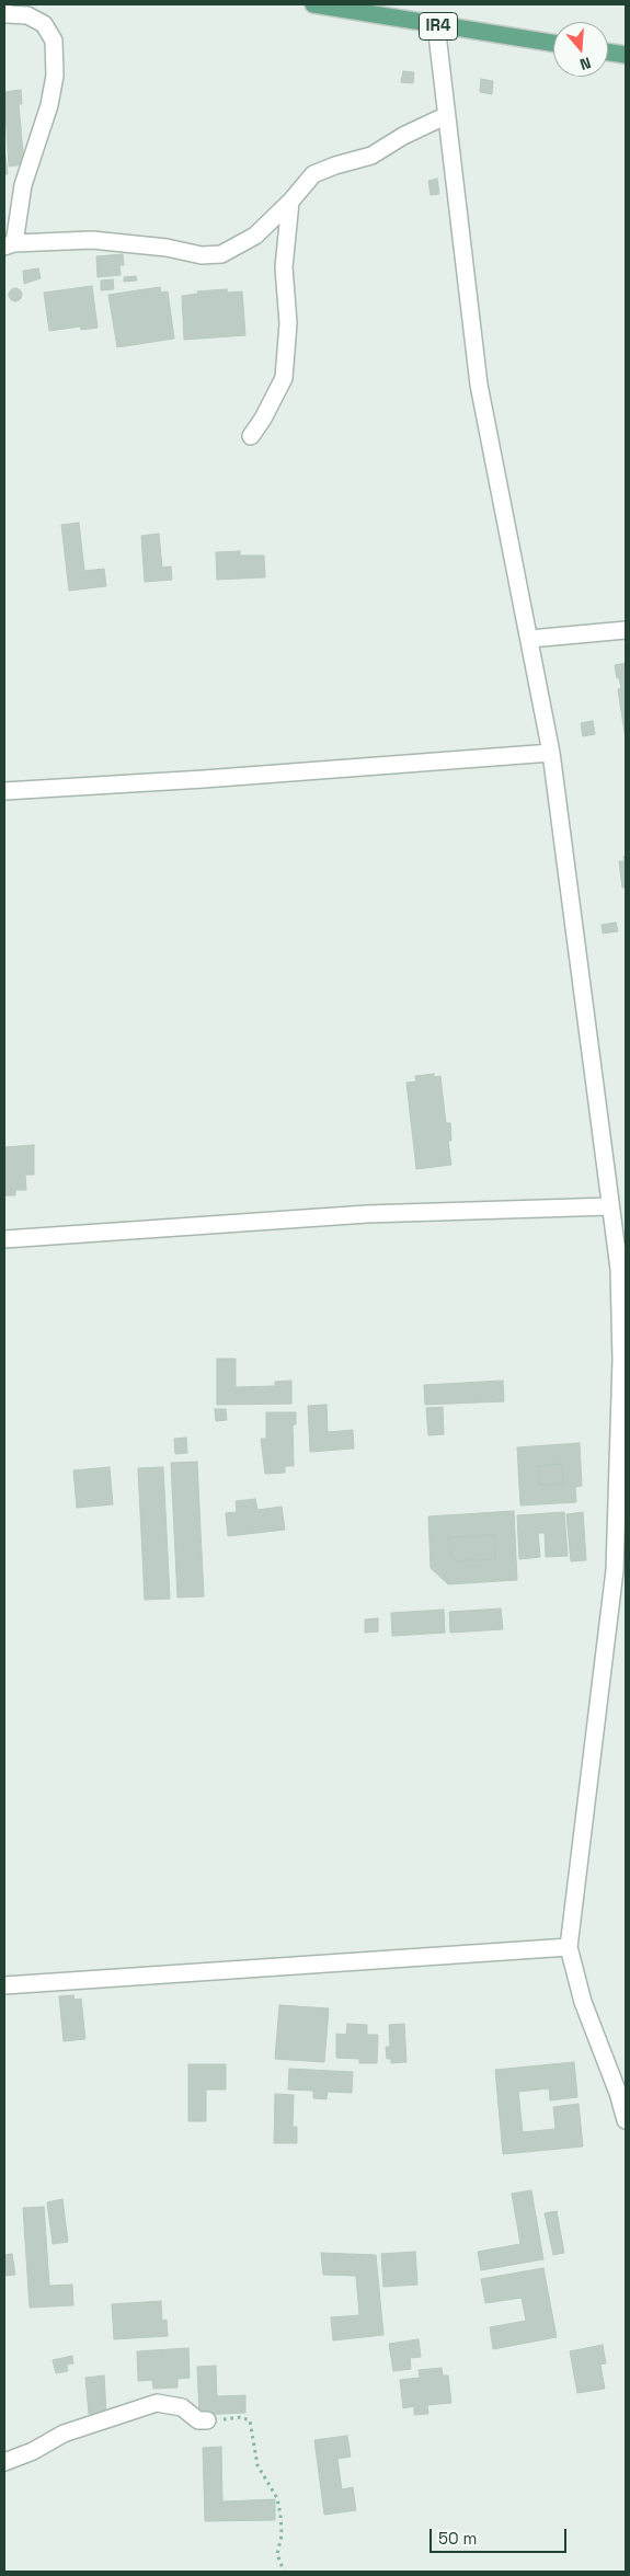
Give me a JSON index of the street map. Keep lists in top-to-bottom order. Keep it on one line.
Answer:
{"streets":{"main road":["IR4"]},"scale_bar":"50 m","north":"bottom"}
